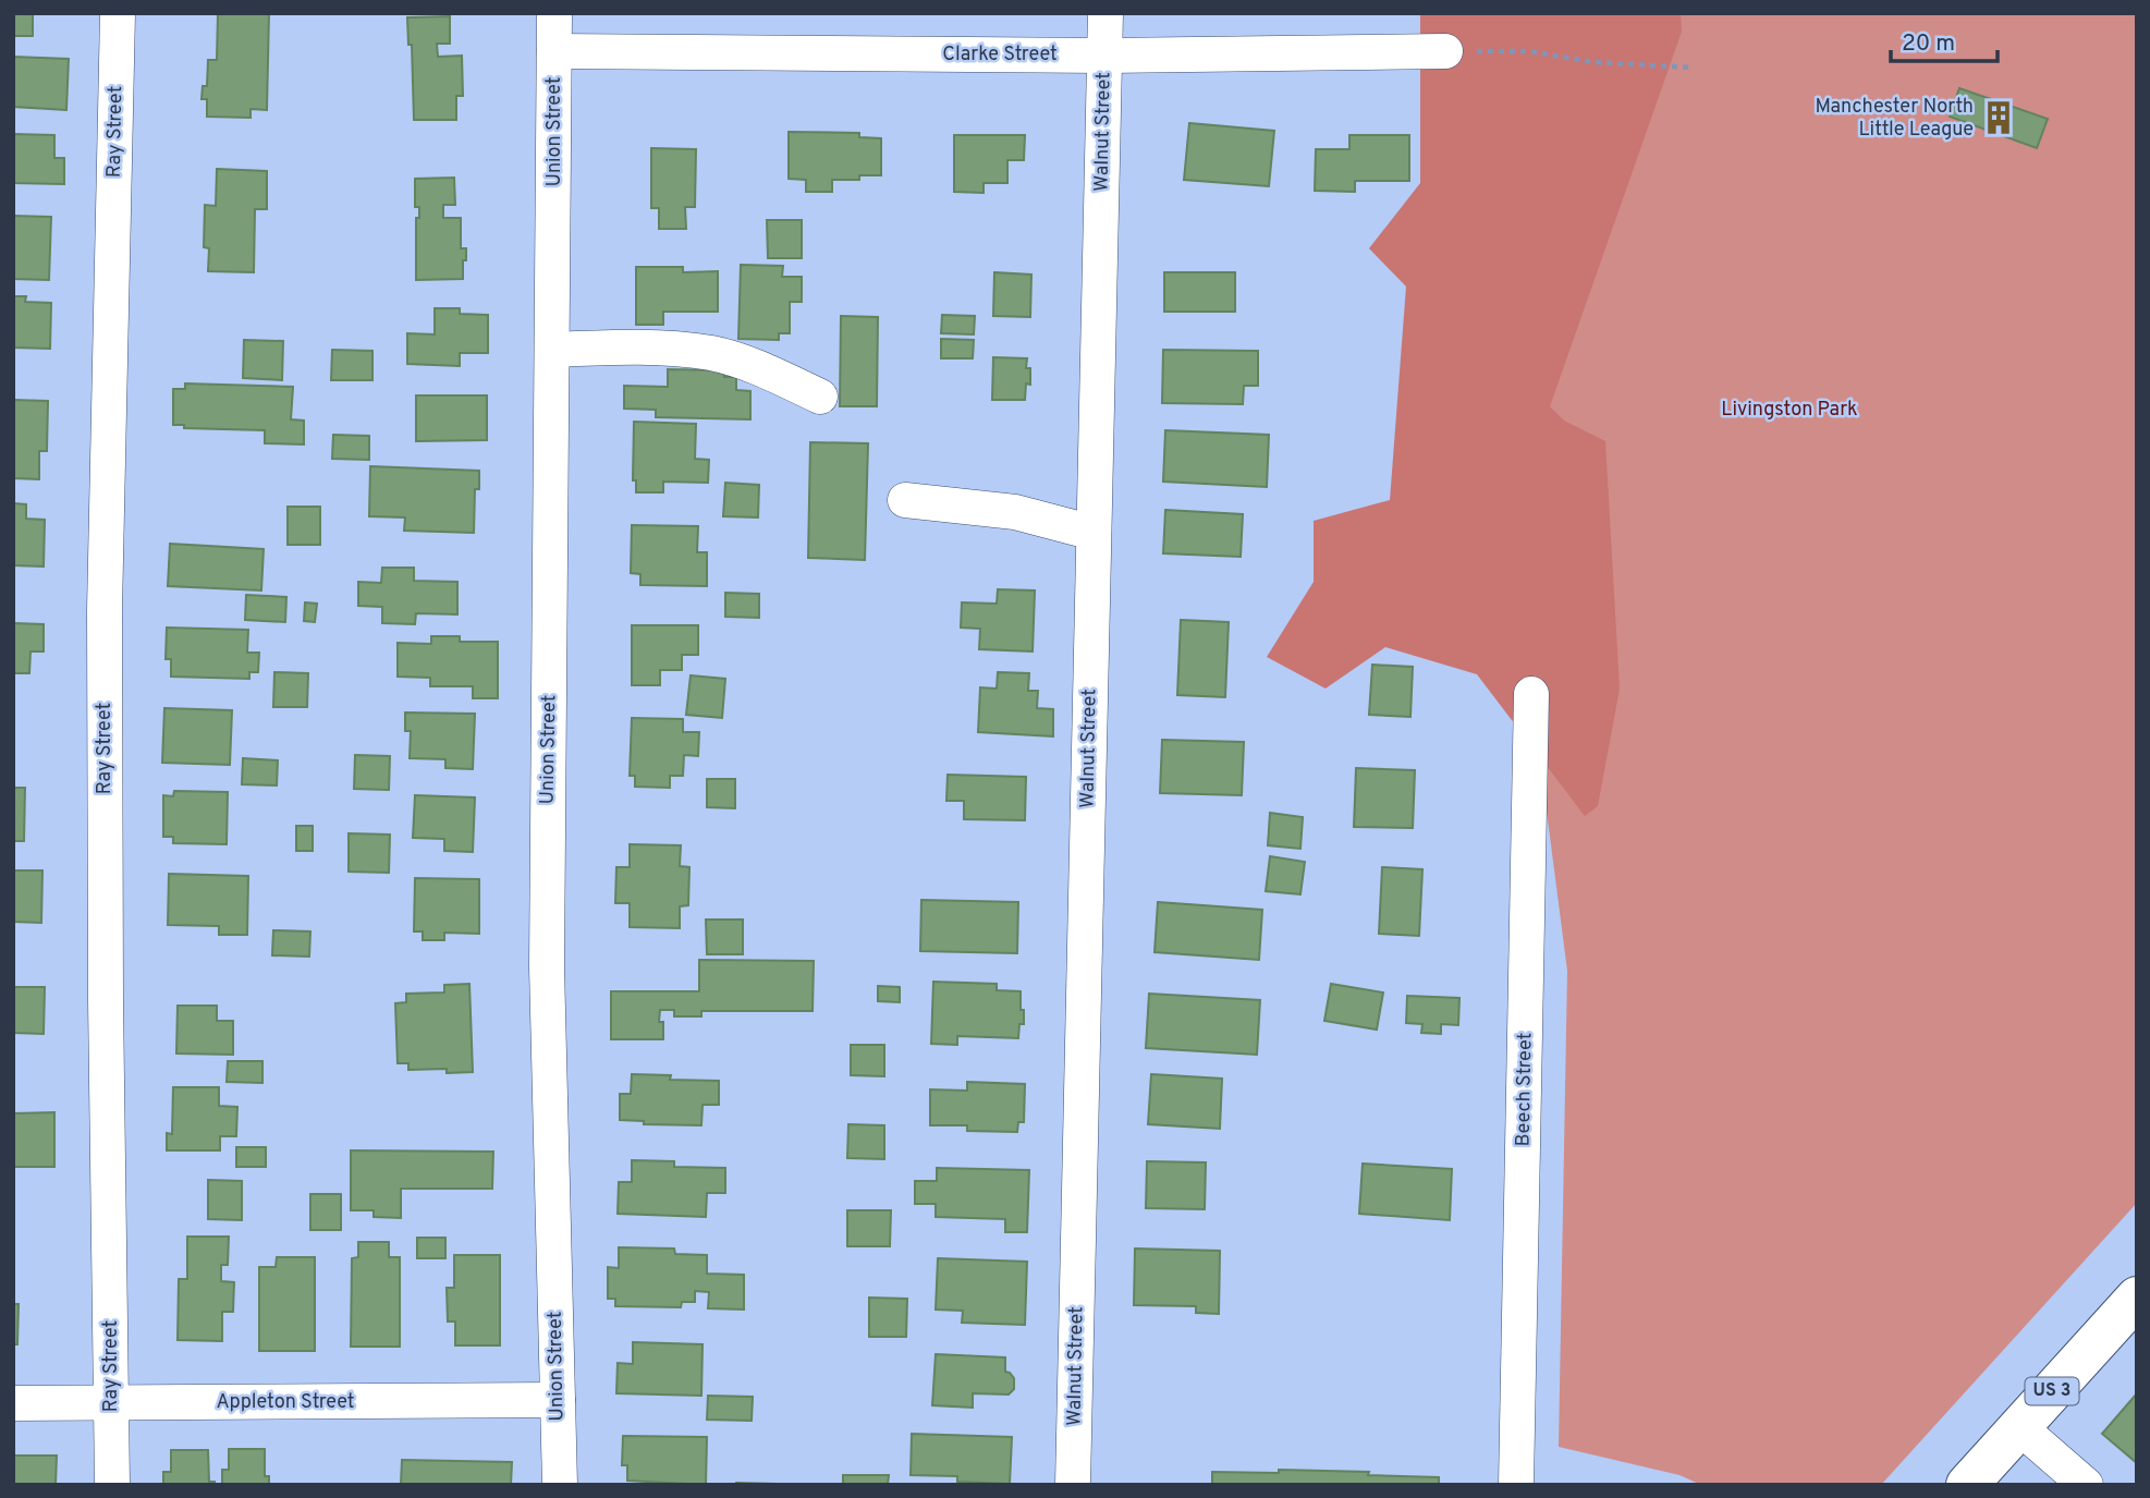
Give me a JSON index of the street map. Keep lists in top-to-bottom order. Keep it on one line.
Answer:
{"streets":{"main road":["US 3"],"street":["Clarke Street","Ray Street","Union Street","Walnut Street","Beech Street","Appleton Street"]},"crossings":[["Clarke Street","Union Street"],["Clarke Street","Walnut Street"],["Ray Street","Appleton Street"],["Union Street","Appleton Street"]],"parks":["Livingston Park"],"places":{"building":["Manchester North Little League"]},"scale_bar":"20 m"}
